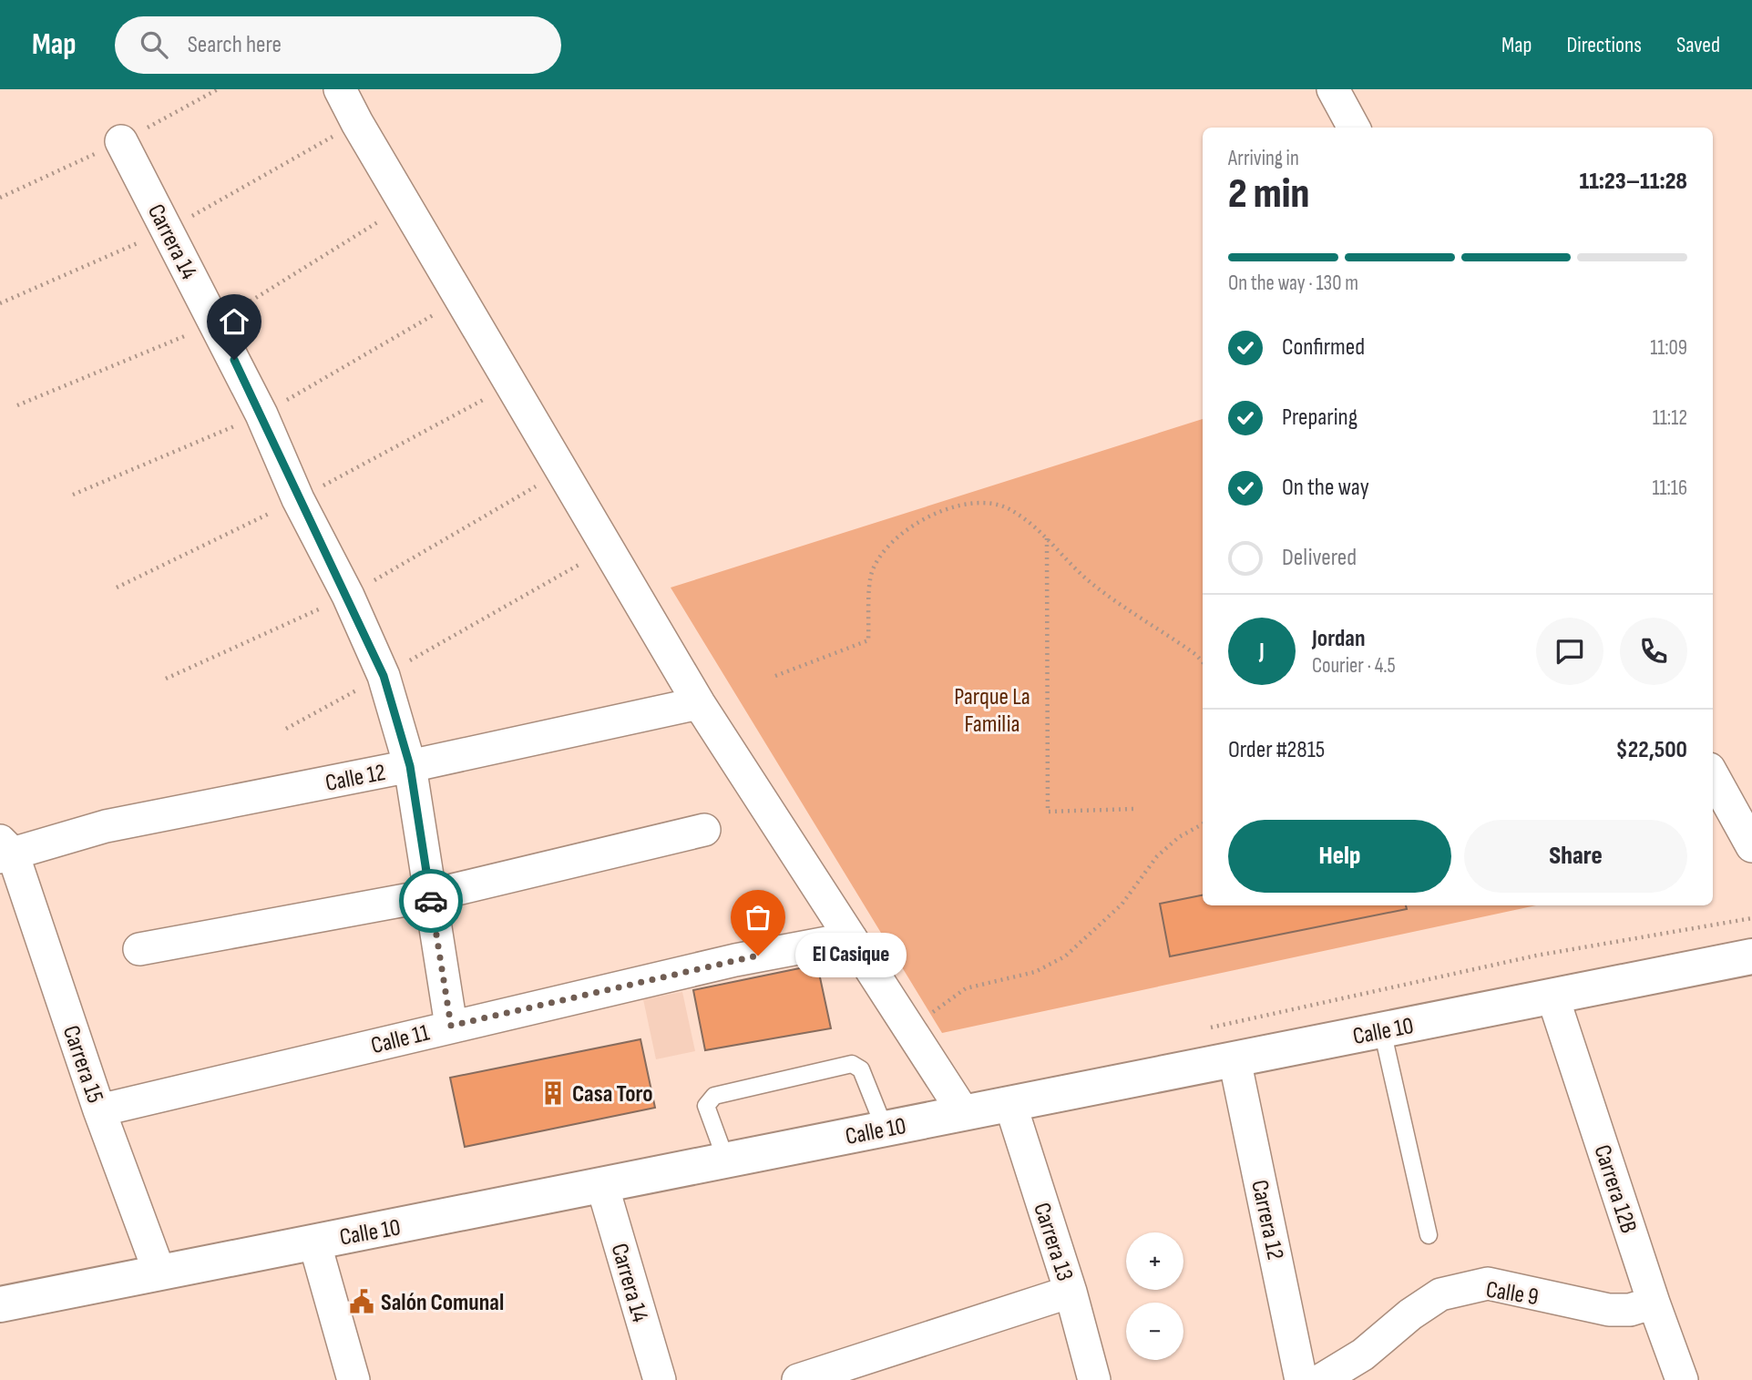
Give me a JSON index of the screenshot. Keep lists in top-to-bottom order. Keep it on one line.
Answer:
{"streets":{"street":["Carrera 14","Calle 12","Calle 10","Calle 11","Carrera 15","Carrera 12B","Carrera 12","Carrera 13","Calle 9"]},"crossings":[["Carrera 14","Calle 12"],["Carrera 14","Calle 10"],["Carrera 14","Calle 11"],["Calle 12","Carrera 15"],["Calle 10","Carrera 15"],["Calle 10","Carrera 12B"],["Calle 10","Carrera 12"],["Calle 10","Carrera 13"],["Calle 11","Carrera 15"],["Carrera 12B","Calle 9"]],"parks":["Parque La Familia"],"places":{"other":["El Casique"],"building":["Casa Toro"],"public building":["Salón Comunal"]},"page":{"header":"Map","search":"Search here","nav":["Map","Directions","Saved"],"heading":["2 min","Arriving in","11:23–11:28"],"panel":["Jordan","Courier · 4.5","Order #2815","$22,500"],"bar":"On the way · 130 m","list":[["Confirmed","11:09"],["Preparing","11:12"],["On the way","11:16"],"Delivered"],"round":"J","buttons":["Help","Share"],"bubble":"El Casique","map_buttons":["+","−"]}}
